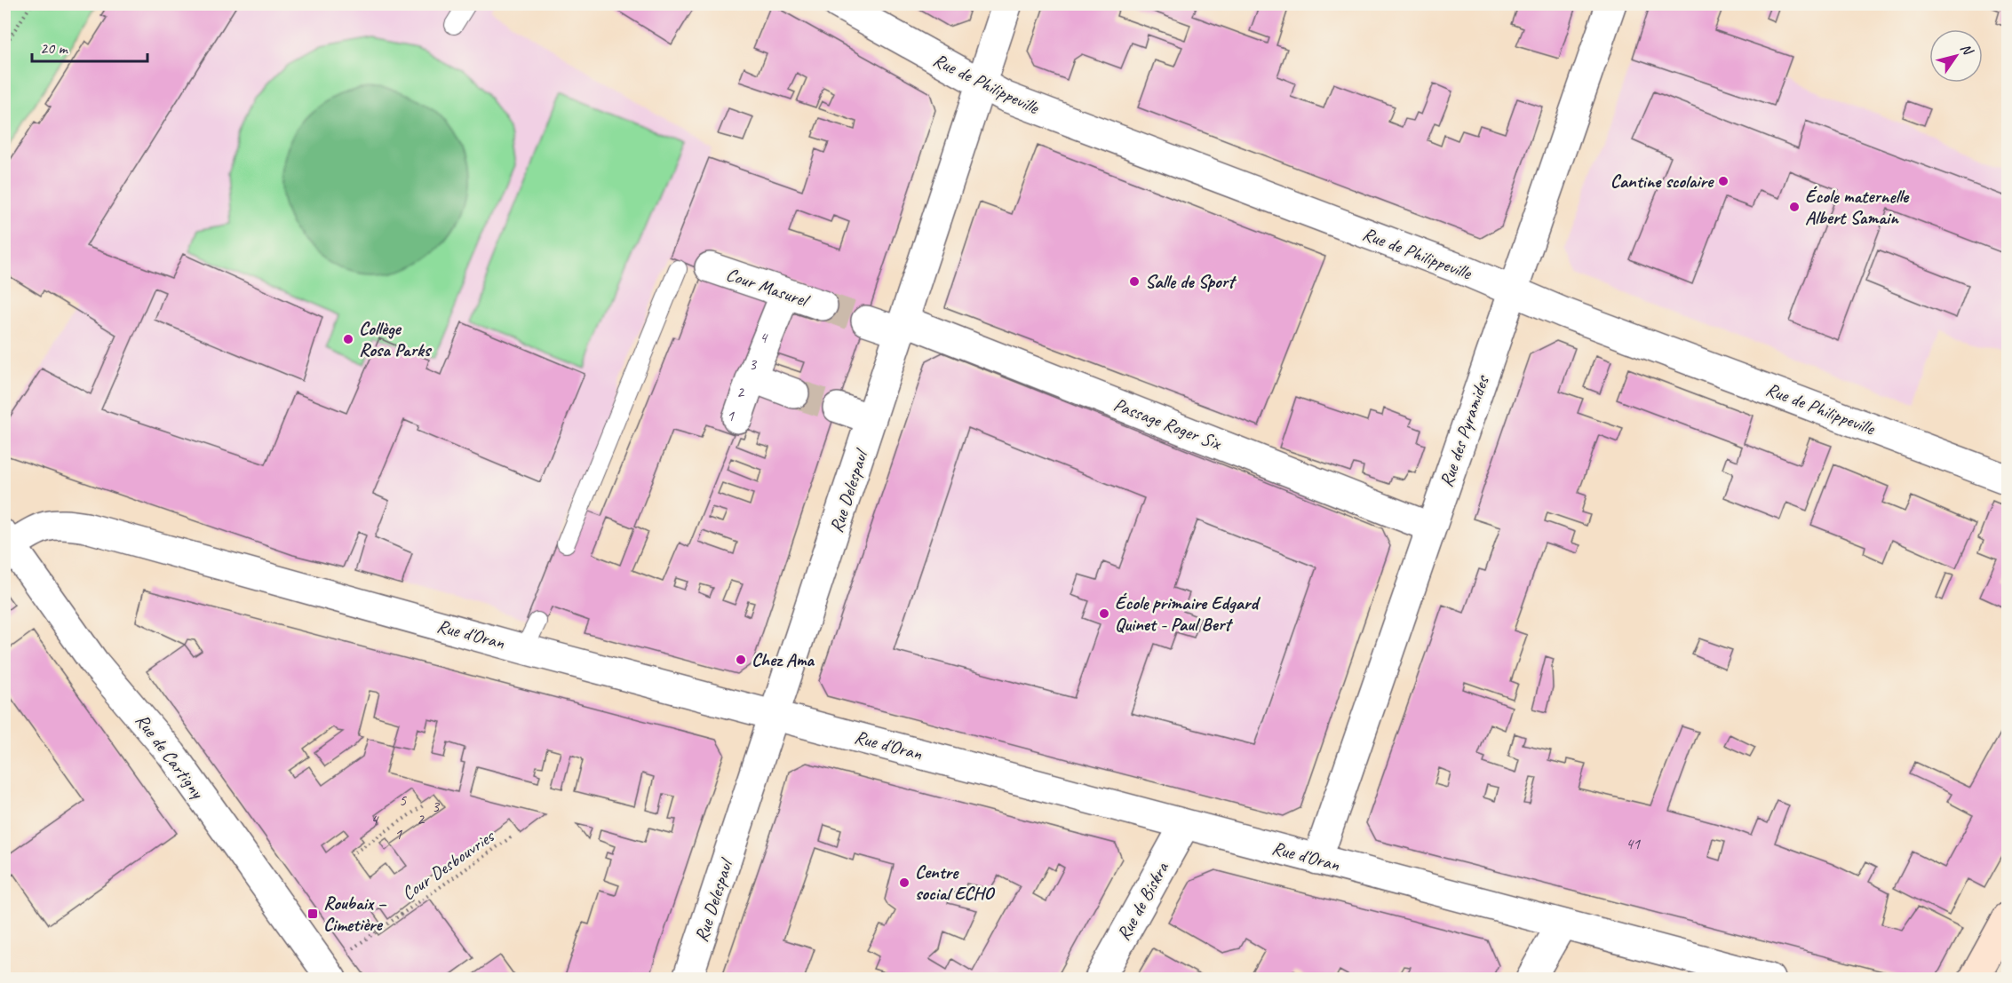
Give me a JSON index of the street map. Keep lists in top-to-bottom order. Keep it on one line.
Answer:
{"streets":{"street":["Rue de Philippeville","Cour Masurel","Passage Roger Six","Rue des Pyramides","Rue Delespaul","Rue d'Oran","Rue de Cartigny","Rue de Biskra"],"path":["Cour Desbouvries"]},"crossings":[["Rue de Philippeville","Rue des Pyramides"],["Rue de Philippeville","Rue Delespaul"],["Passage Roger Six","Rue des Pyramides"],["Passage Roger Six","Rue Delespaul"],["Rue des Pyramides","Rue d'Oran"],["Rue Delespaul","Rue d'Oran"],["Rue d'Oran","Rue de Cartigny"],["Rue d'Oran","Rue de Biskra"]],"places":{"other":["Cantine scolaire","École maternelle Albert Samain","Salle de Sport","Collège Rosa Parks","École primaire Edgard Quinet - Paul Bert","Chez Ama","Centre social ECHO"],"transit":["Roubaix – Cimetière"]},"house_numbers":["4","3","2","1","5","3","2","4","1","41"],"scale_bar":"20 m","north":"top right"}
